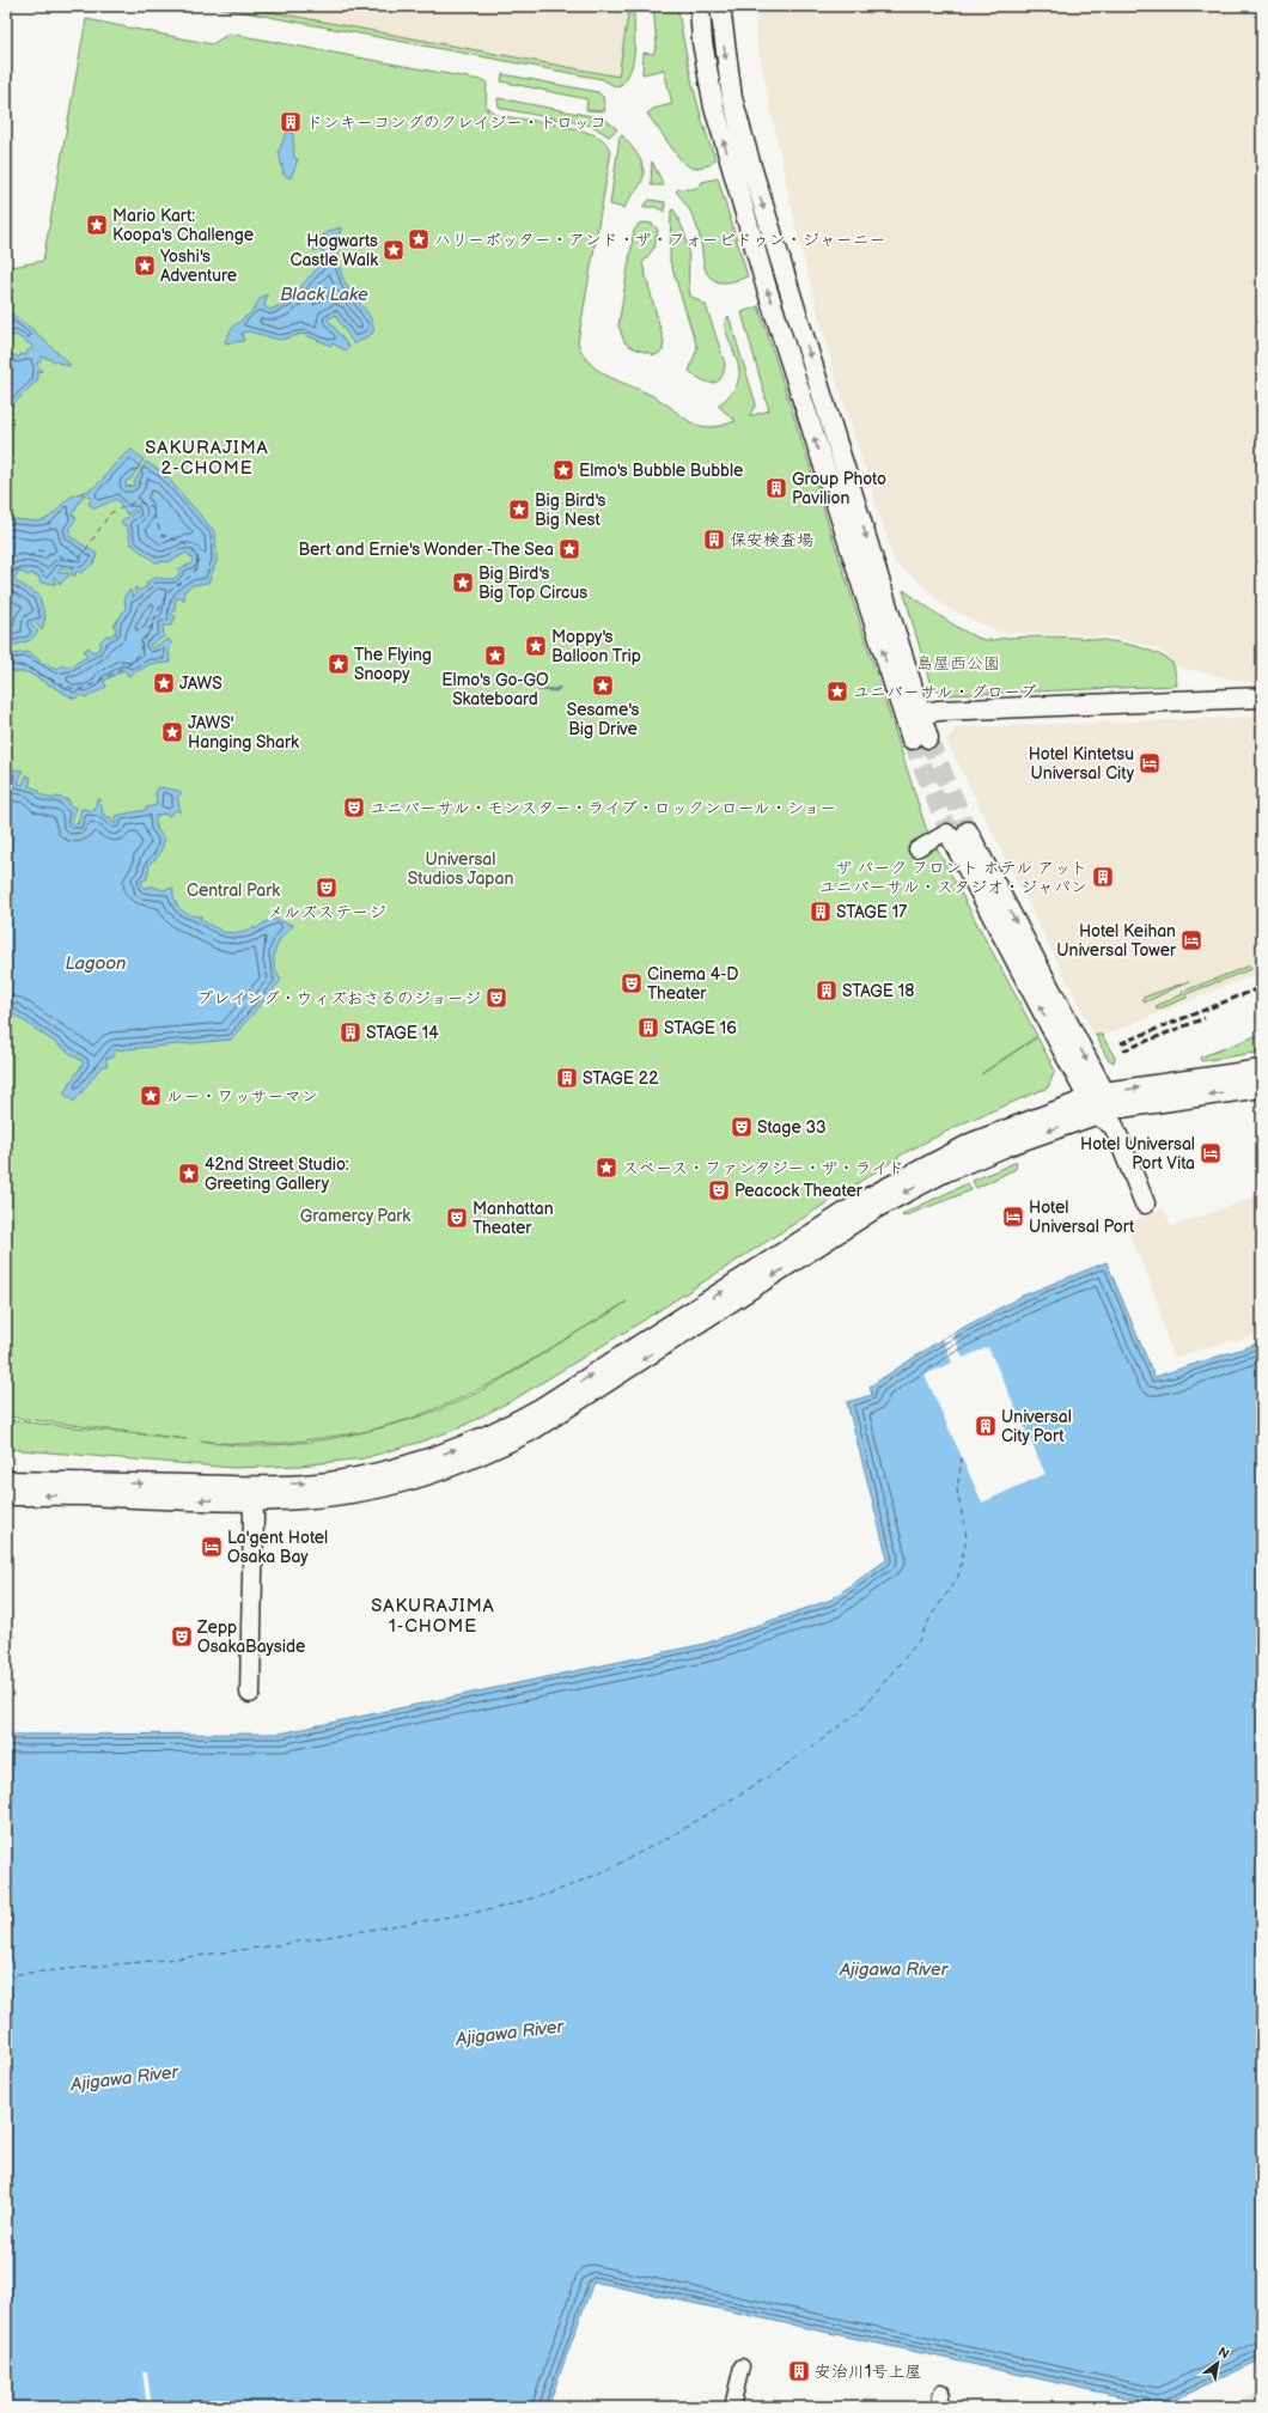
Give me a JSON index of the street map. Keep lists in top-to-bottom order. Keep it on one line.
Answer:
{"districts":["SAKURAJIMA 2-CHOME","SAKURAJIMA 1-CHOME"],"water":["Black Lake","Lagoon","Ajigawa River"],"parks":["島屋西公園","Universal Studios Japan","Central Park","Gramercy Park"],"places":{"building":["ドンキーコングのクレイジー・トロッコ","Group Photo Pavilion","保安検査場","ザ パーク フロント ホテル アット ユニバーサル・スタジオ・ジャパン","STAGE 17","STAGE 18","STAGE 16","STAGE 14","STAGE 22","Universal City Port","安治川1号上屋"],"place":["Mario Kart: Koopa's Challenge","ハリーポッター・アンド・ザ・フォービドゥン・ジャーニー","Hogwarts Castle Walk","Yoshi's Adventure","Elmo's Bubble Bubble","Big Bird's Big Nest","Bert and Ernie's Wonder -The Sea","Big Bird's Big Top Circus","Moppy's Balloon Trip","Elmo's Go-GO Skateboard","The Flying Snoopy","JAWS","Sesame's Big Drive","ユニバーサル・グローブ","JAWS' Hanging Shark","ルー・ワッサーマン","スペース・ファンタジー・ザ・ライド","42nd Street Studio: Greeting Gallery"],"hotel":["Hotel Kintetsu Universal City","Hotel Keihan Universal Tower","Hotel Universal Port Vita","Hotel Universal Port","La'gent Hotel Osaka Bay"],"theatre":["ユニバーサル・モンスター・ライブ・ロックンロール・ショー","メルズステージ","Cinema 4-D Theater","プレイング・ウィズおさるのジョージ","Stage 33","Peacock Theater","Manhattan Theater","Zepp OsakaBayside"]},"north":"top right"}
